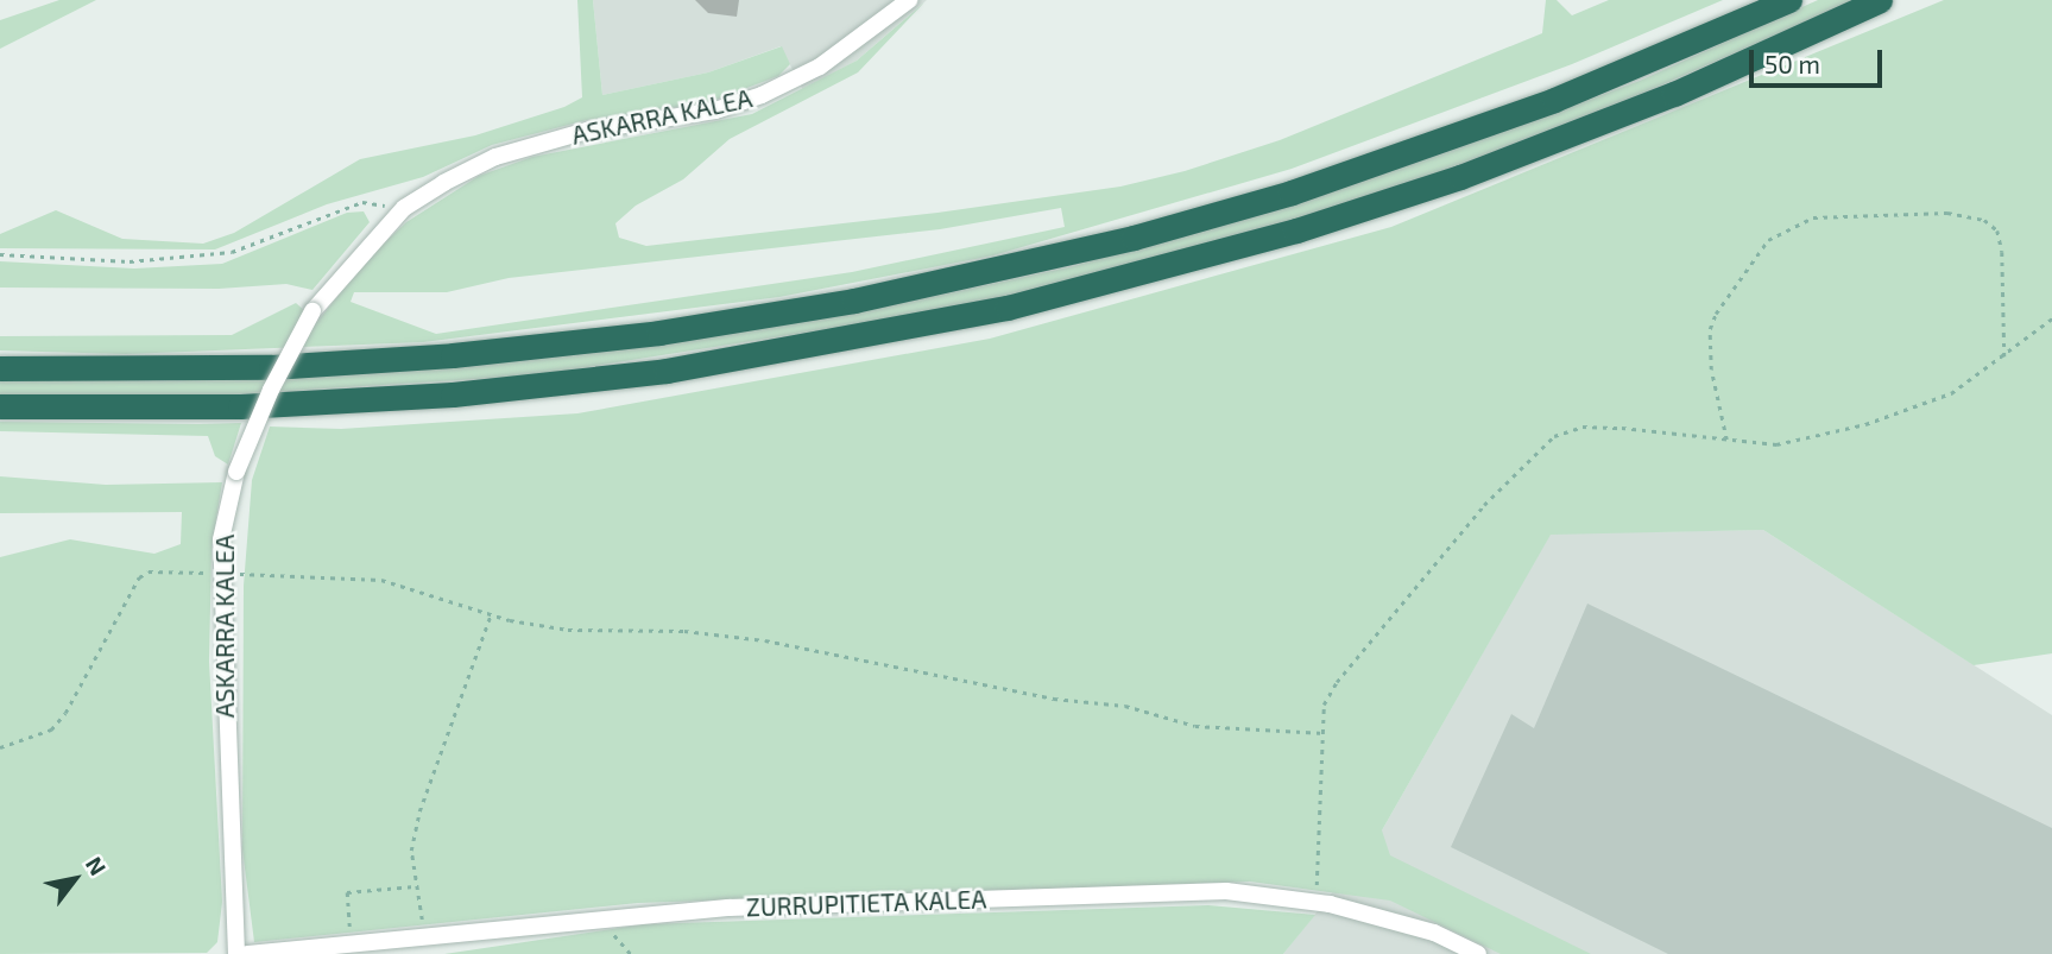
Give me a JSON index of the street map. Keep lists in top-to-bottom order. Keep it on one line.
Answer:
{"streets":{"street":["ASKARRA KALEA","ZURRUPITIETA KALEA"]},"scale_bar":"50 m","north":"top right"}
